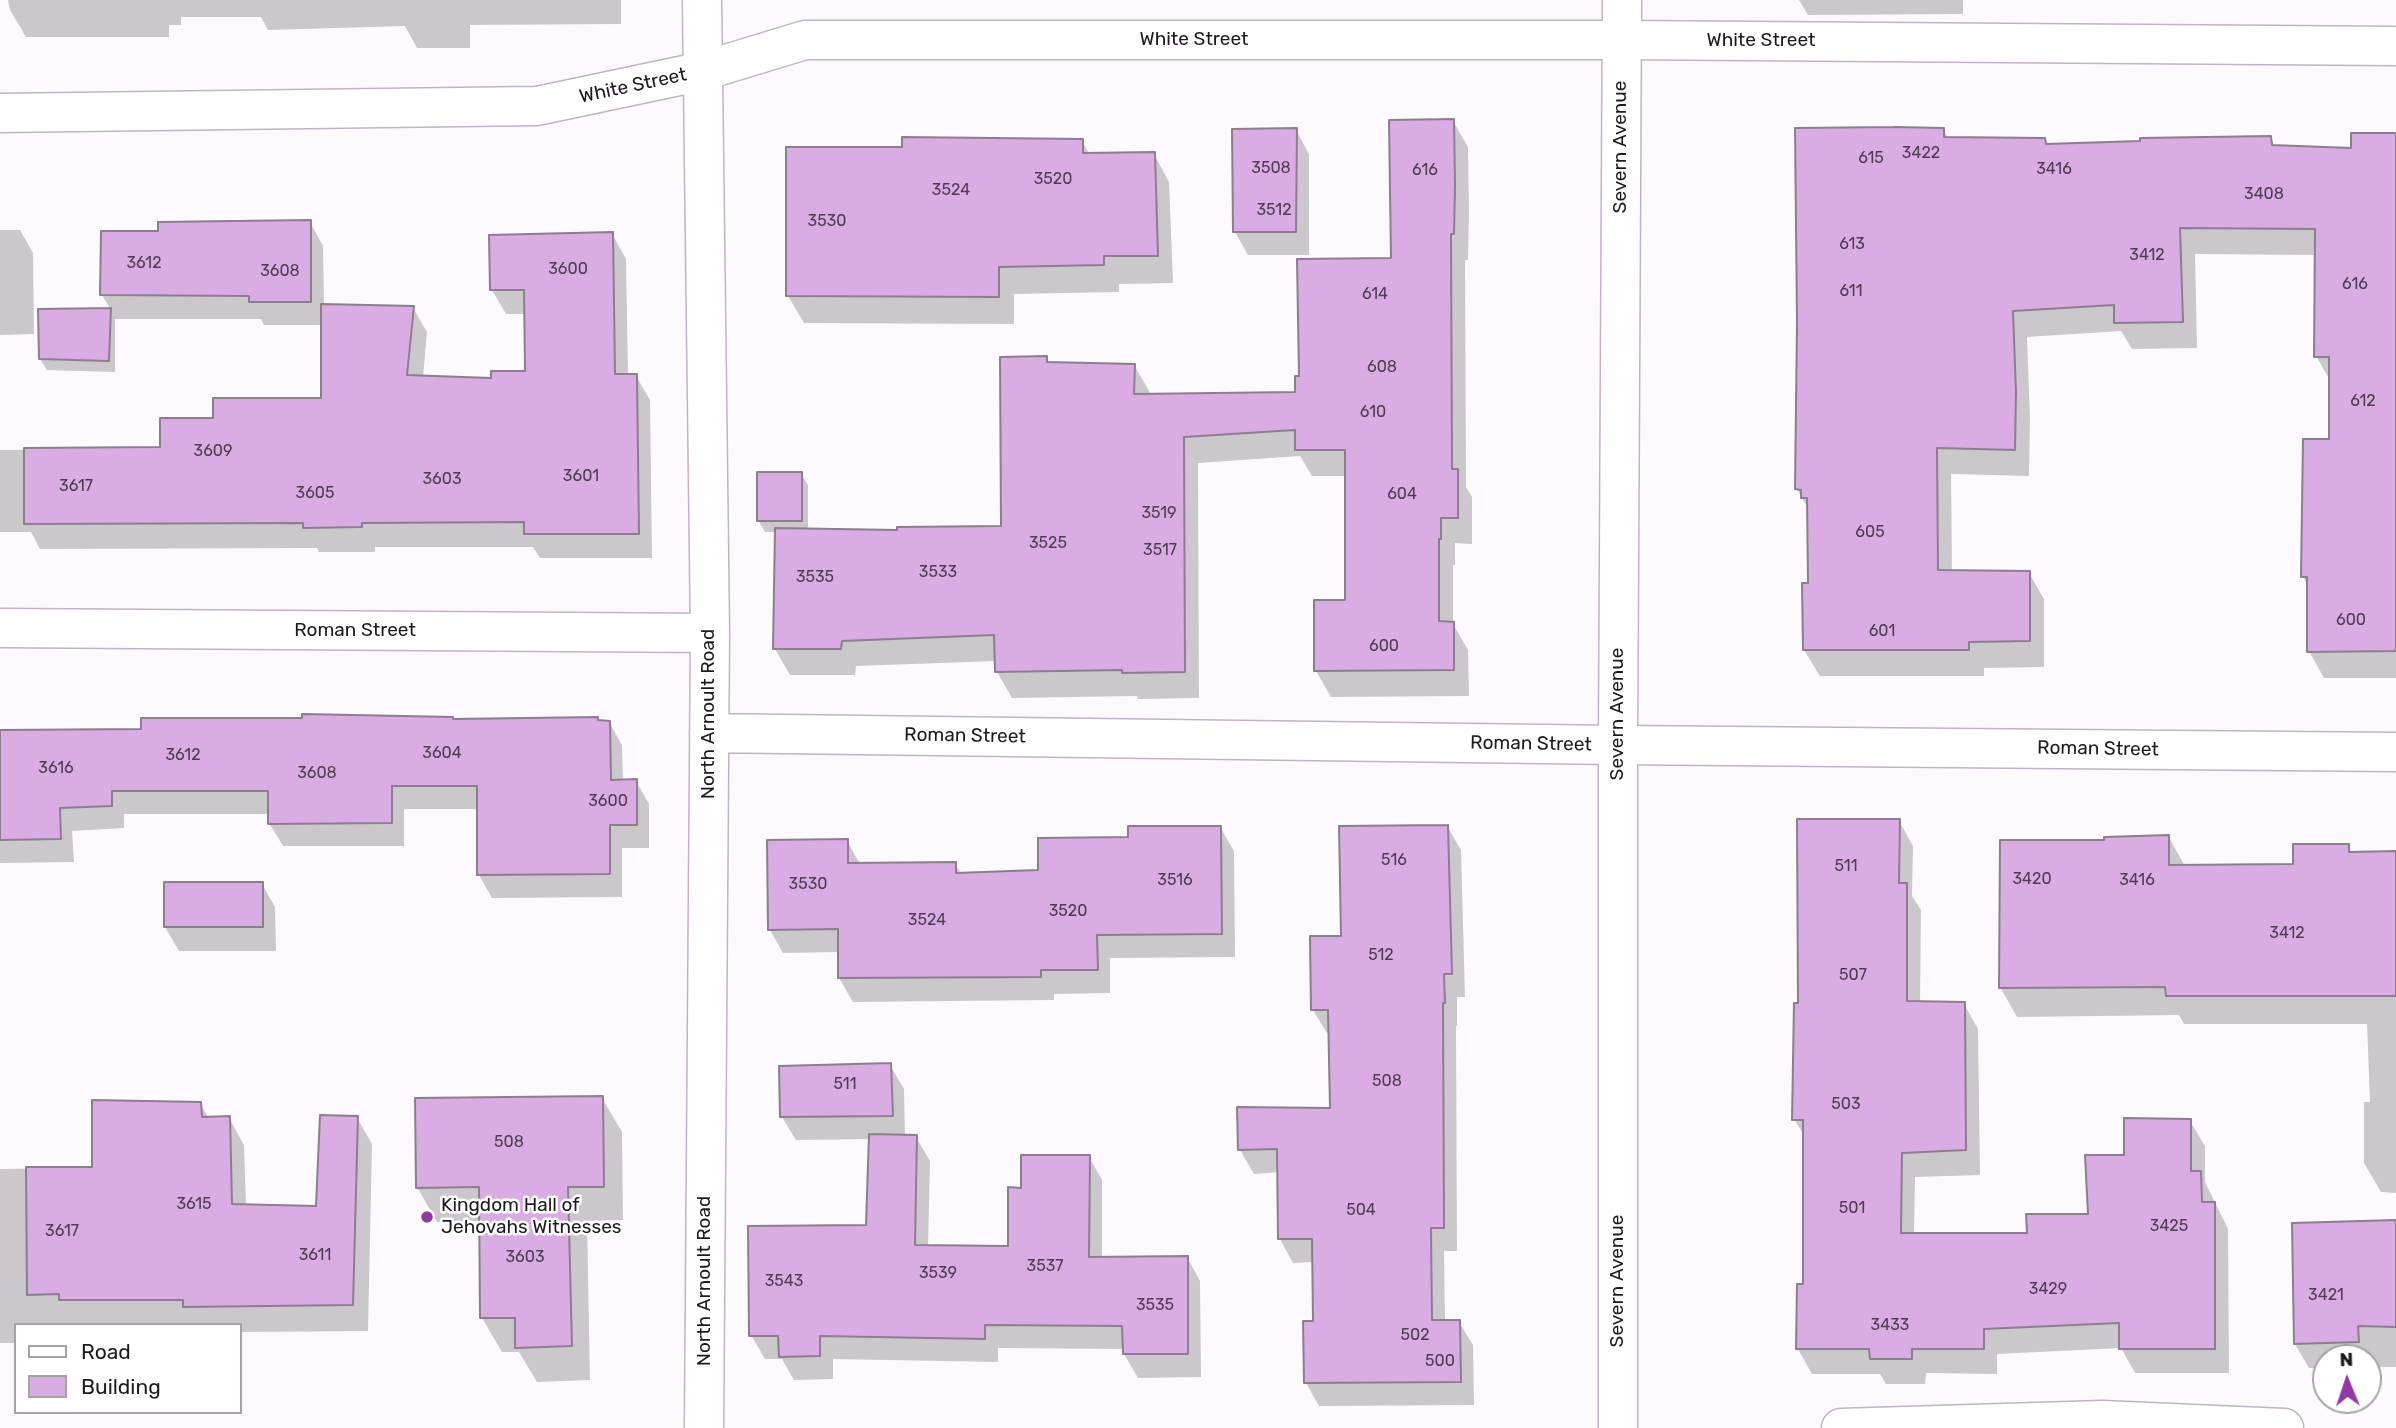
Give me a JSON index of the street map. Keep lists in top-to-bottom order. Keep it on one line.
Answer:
{"streets":{"street":["White Street","Severn Avenue","Roman Street","North Arnoult Road"]},"crossings":[["White Street","Severn Avenue"],["White Street","North Arnoult Road"],["Severn Avenue","Roman Street"],["Roman Street","North Arnoult Road"]],"places":["Kingdom Hall of Jehovahs Witnesses"],"house_numbers":["3422","615","3508","3416","616","3520","3524","3408","3512","3530","613","3412","3612","3600","3608","616","611","614","608","612","610","3609","3601","3603","3617","3605","604","3519","605","3525","3517","3533","3535","600","601","600","3604","3612","3616","3608","3600","516","511","3420","3516","3416","3530","3520","3524","3412","512","507","508","511","503","508","3615","501","504","3425","3617","3611","3603","3537","3539","3543","3429","3421","3535","3433","502","500"],"legend":["Road","Building"],"north":"top"}
